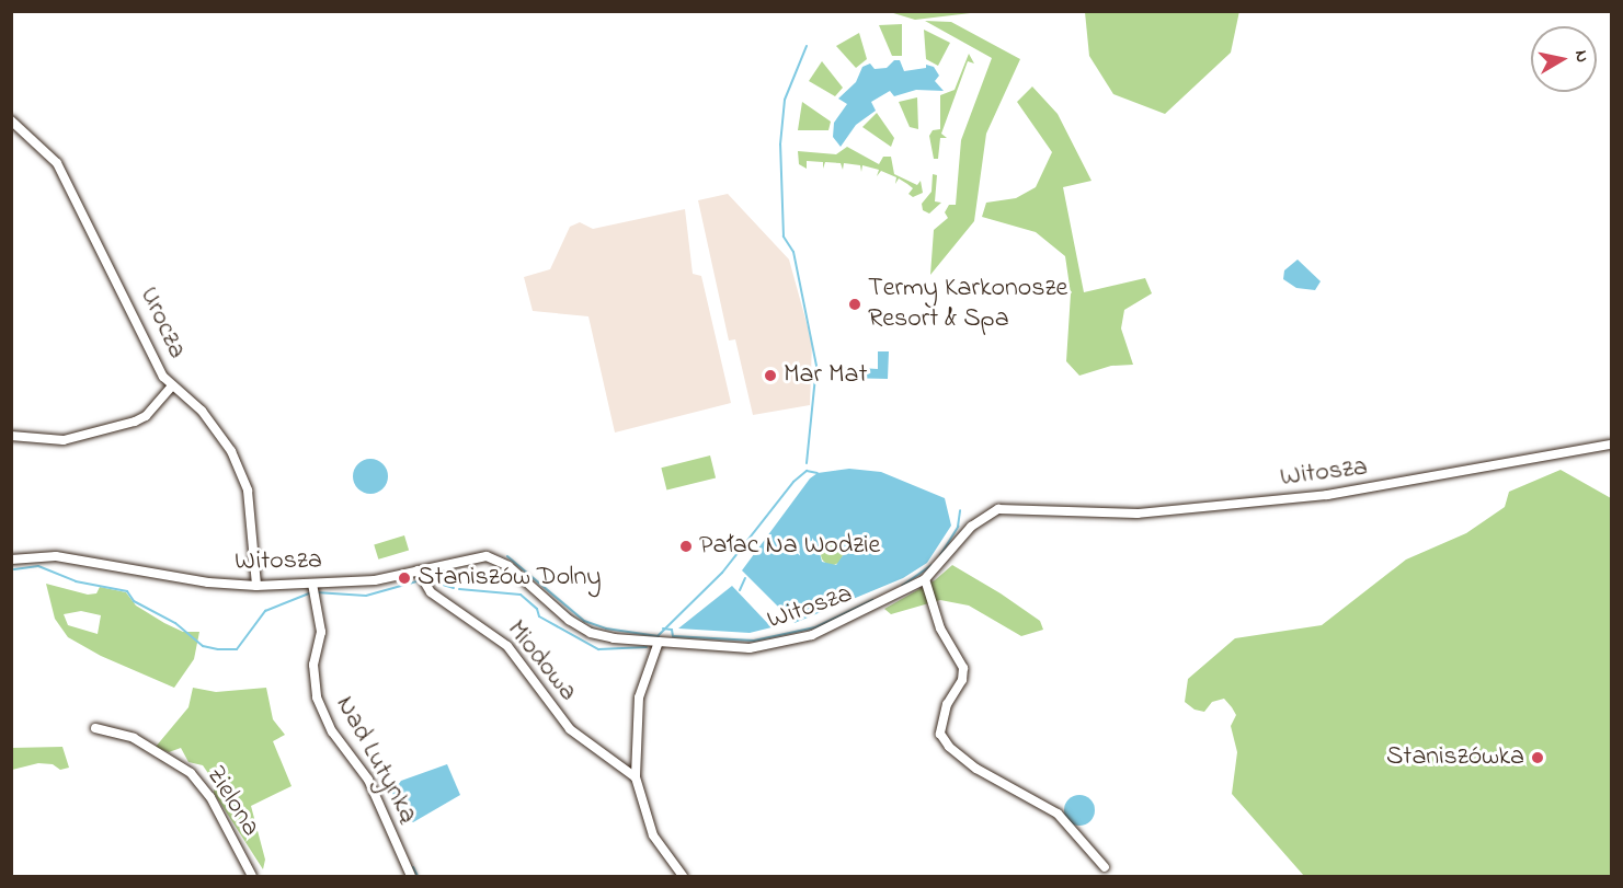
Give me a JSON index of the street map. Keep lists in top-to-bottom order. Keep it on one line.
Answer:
{"streets":{"street":["Urocza","Witosza","Miodowa","Nad Lutynką","Zielona"]},"crossings":[["Urocza","Witosza"],["Witosza","Miodowa"],["Witosza","Nad Lutynką"]],"places":["Termy Karkonosze Resort & Spa","Mar Mat","Pałac Na Wodzie","Staniszów Dolny","Staniszówka"],"north":"right"}
